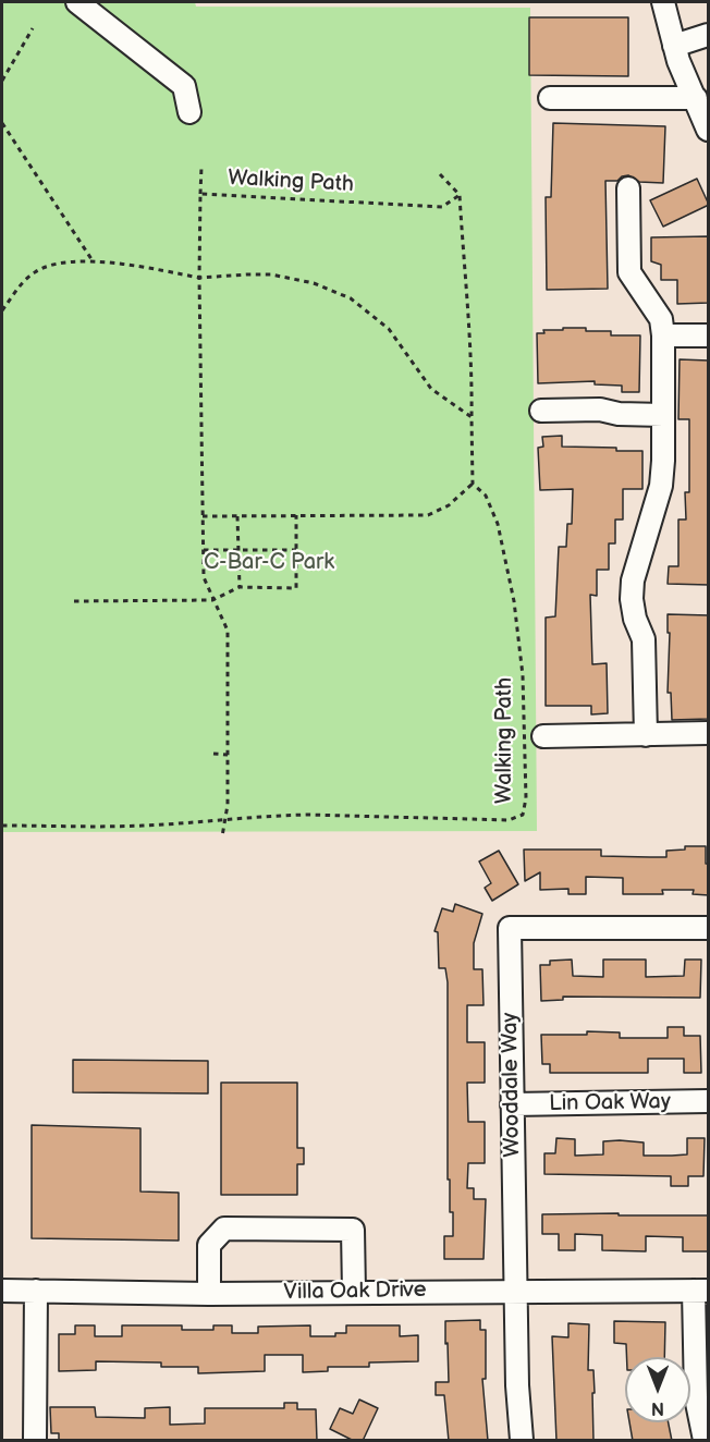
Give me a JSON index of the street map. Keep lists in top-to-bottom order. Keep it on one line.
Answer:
{"streets":{"street":["Wooddale Way","Lin Oak Way","Villa Oak Drive"],"path":["Walking Path"]},"crossings":[["Wooddale Way","Lin Oak Way"],["Wooddale Way","Villa Oak Drive"]],"parks":["C-Bar-C Park"],"north":"bottom"}
